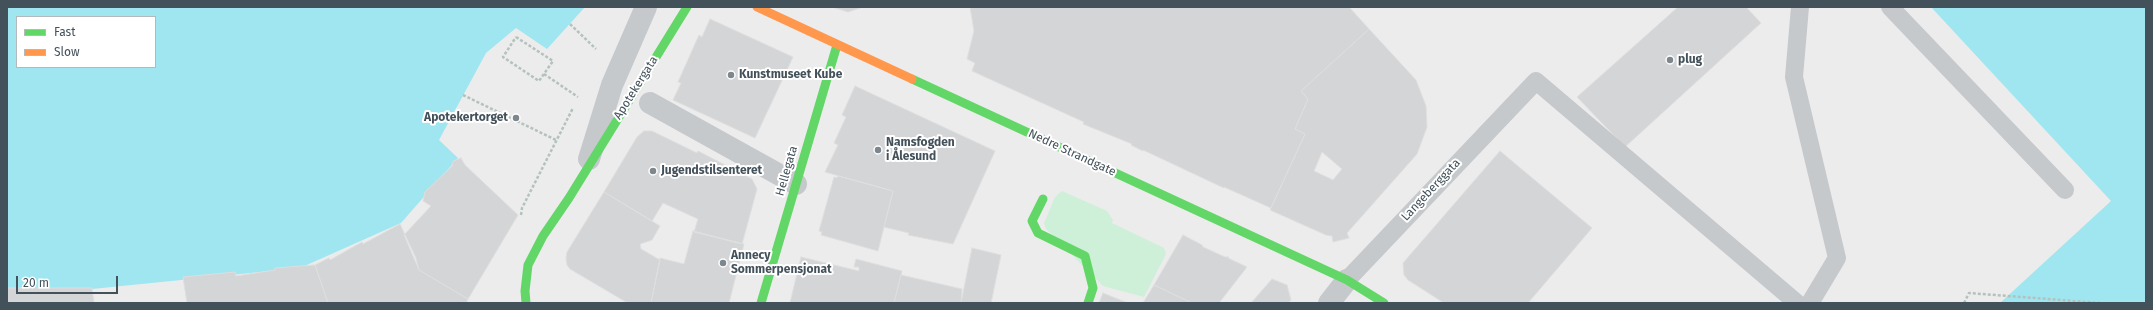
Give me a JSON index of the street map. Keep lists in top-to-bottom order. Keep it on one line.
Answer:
{"streets":{"main road":["Apotekergata","Nedre Strandgate","Hellegata"],"street":["Langeberggata"]},"crossings":[["Nedre Strandgate","Hellegata"],["Nedre Strandgate","Langeberggata"]],"places":["plug","Kunstmuseet Kube","Apotekertorget","Namsfogden i Ålesund","Jugendstilsenteret","Annecy Sommerpensjonat"],"legend":["Fast","Slow"],"scale_bar":"20 m"}
